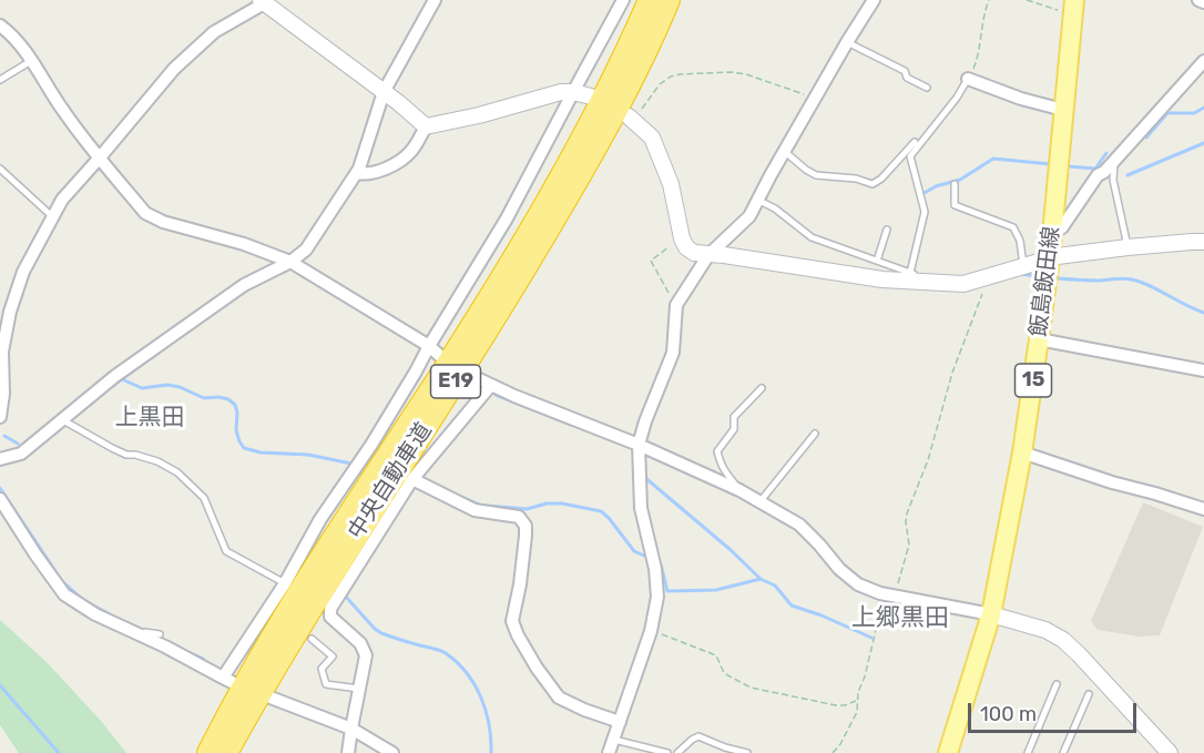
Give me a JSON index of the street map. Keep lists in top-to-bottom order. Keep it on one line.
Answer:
{"streets":{"highway":["E19","中央自動車道"],"main road":["飯島飯田線","15"]},"districts":["上黒田","上郷黒田"],"scale_bar":"100 m"}
